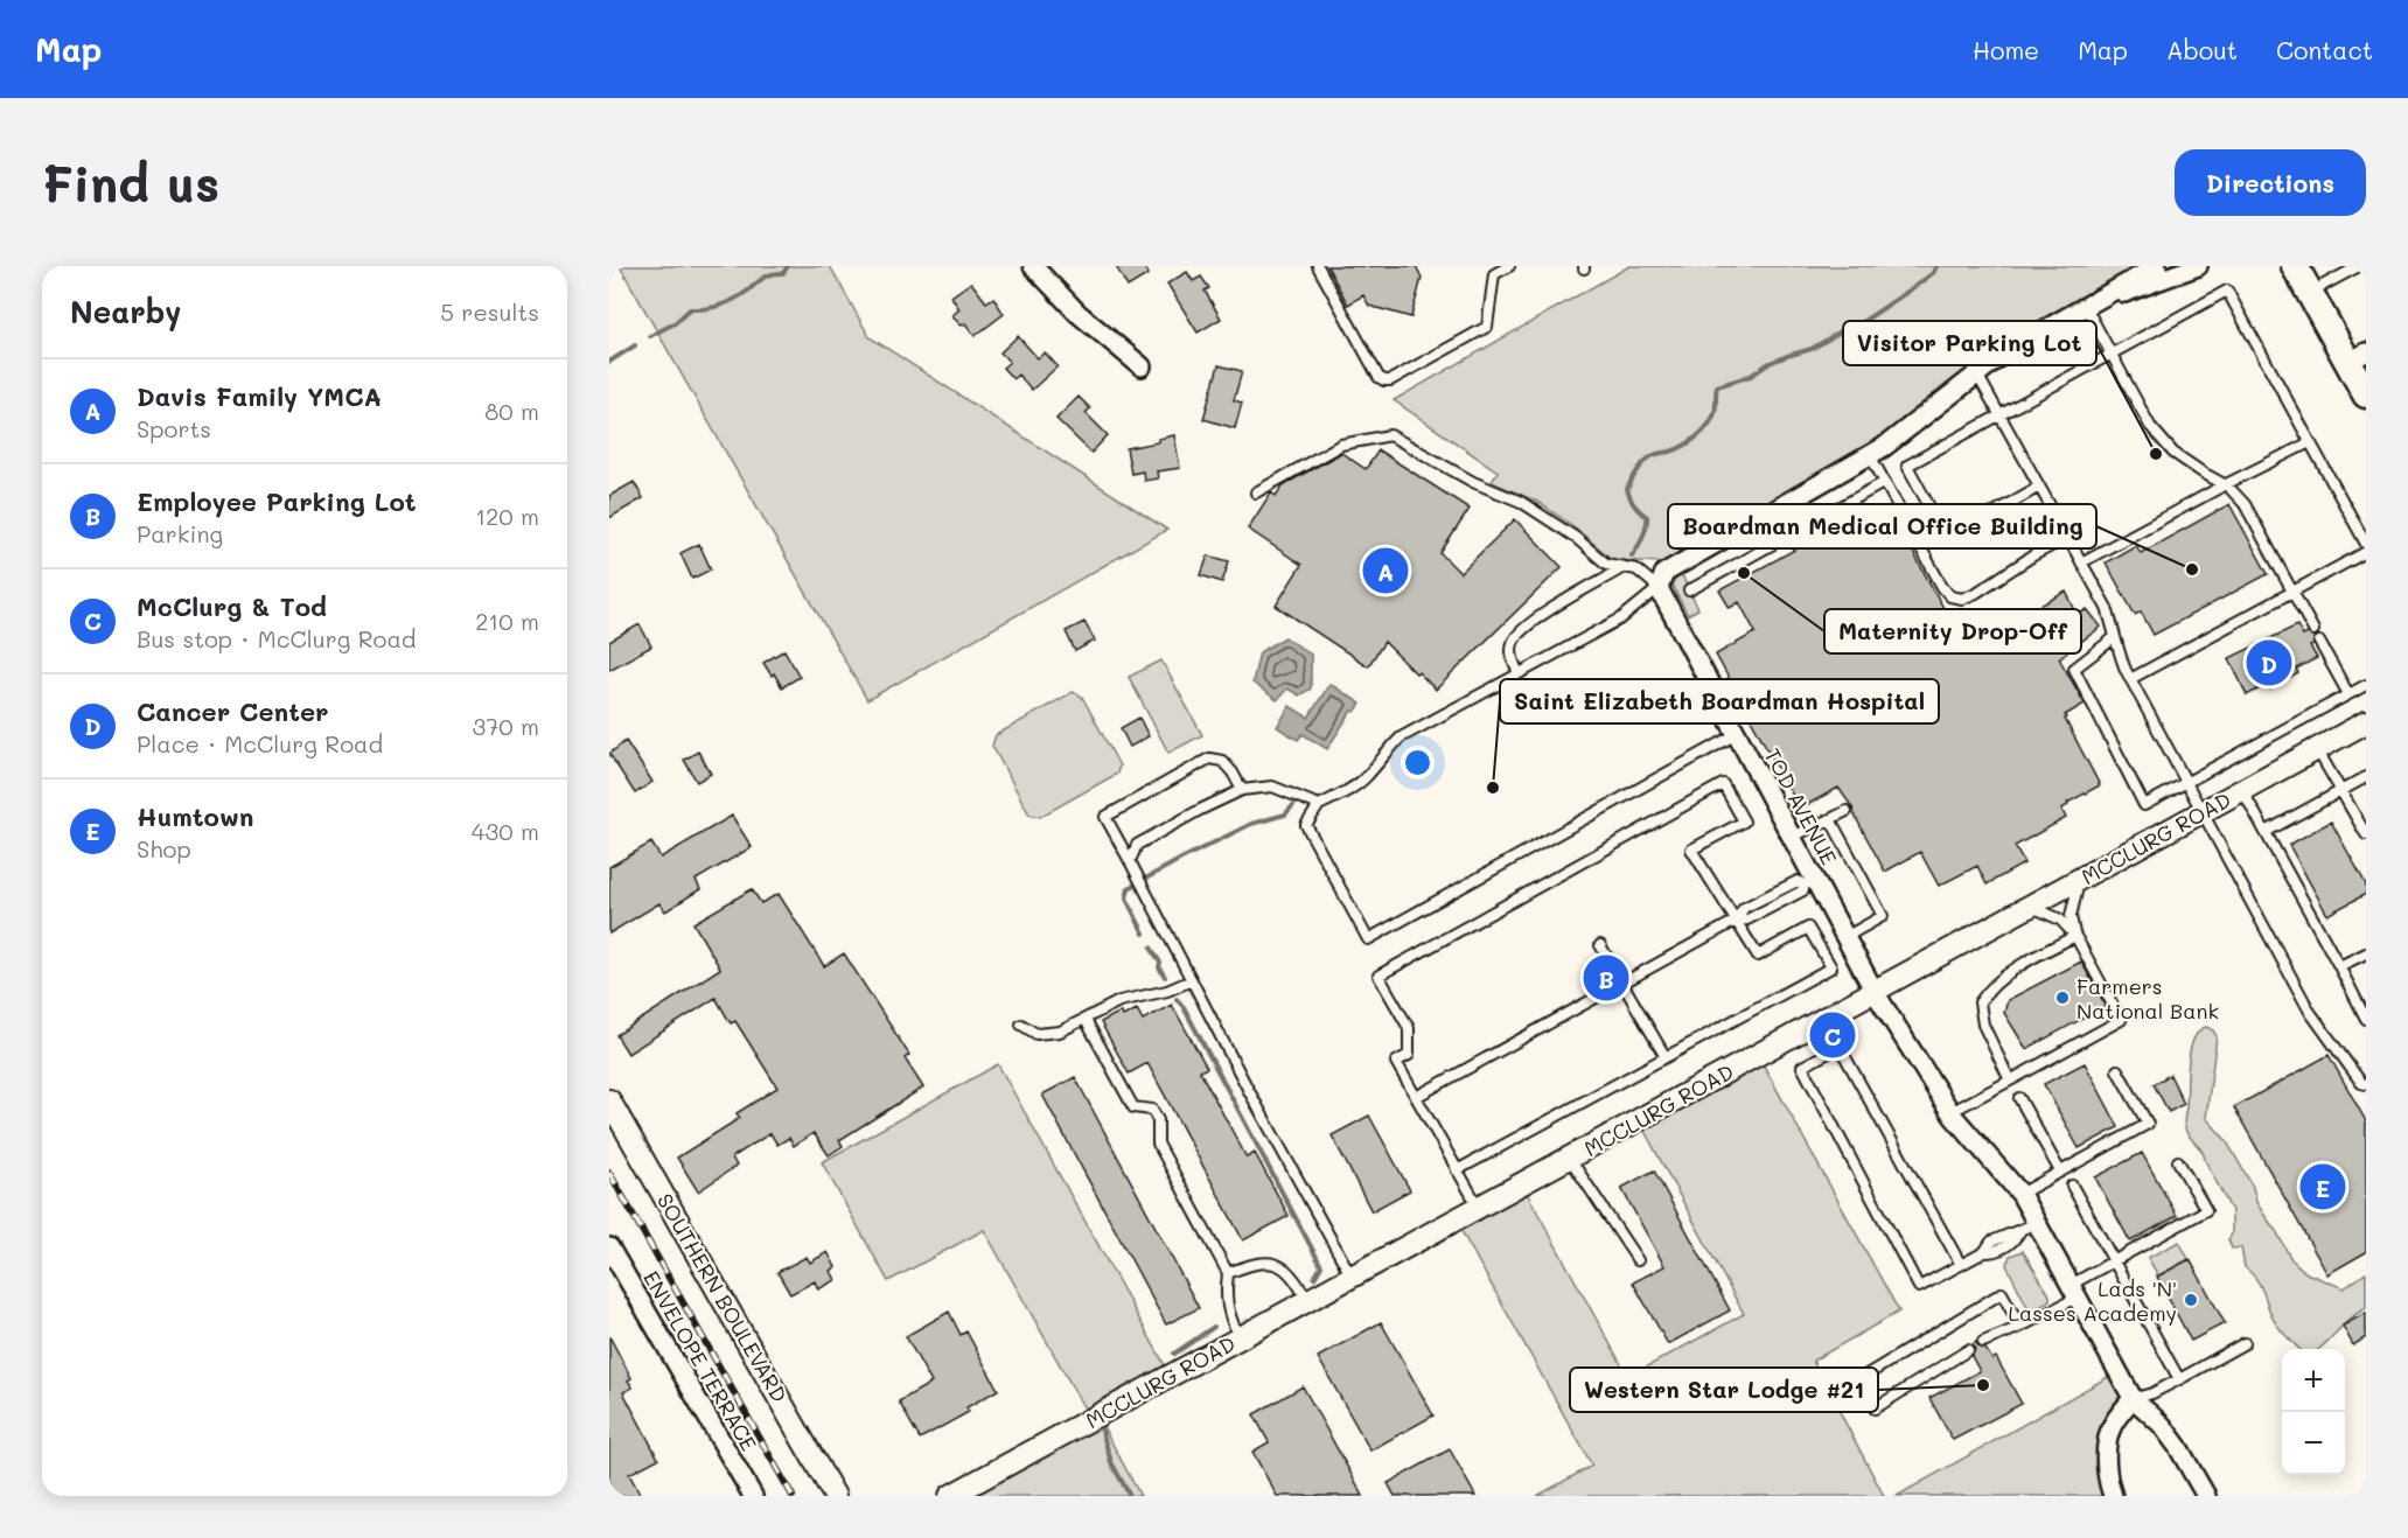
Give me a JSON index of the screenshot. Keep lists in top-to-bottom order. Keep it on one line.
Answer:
{"streets":{"street":["TOD AVENUE","MCCLURG ROAD","SOUTHERN BOULEVARD","ENVELOPE TERRACE"]},"crossings":[["TOD AVENUE","MCCLURG ROAD"]],"places":["Visitor Parking Lot","Boardman Medical Office Building","Maternity Drop-Off","Saint Elizabeth Boardman Hospital","Farmers National Bank","Lads 'N' Lasses Academy","Western Star Lodge #21"],"page":{"header":"Map","nav":["Home","Map","About","Contact"],"buttons":"Directions","title":"Find us","heading":["Nearby","5 results"],"list":[{"mark":"A","name":"Davis Family YMCA","note":"Sports","value":"80 m"},{"mark":"B","name":"Employee Parking Lot","note":"Parking","value":"120 m"},{"mark":"C","name":"McClurg & Tod","note":"Bus stop · McClurg Road","value":"210 m"},{"mark":"D","name":"Cancer Center","note":"Place · McClurg Road","value":"370 m"},{"mark":"E","name":"Humtown","note":"Shop","value":"430 m"}],"pins":["A","D","B","C","E"],"map_buttons":["+","−"]}}
